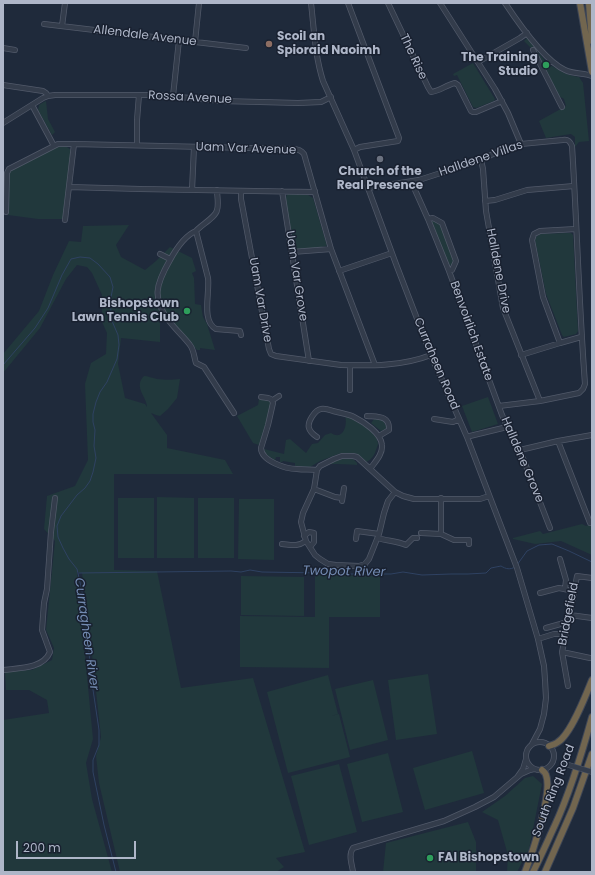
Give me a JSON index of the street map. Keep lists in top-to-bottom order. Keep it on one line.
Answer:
{"streets":{"highway":["South Ring Road"],"street":["Allendale Avenue","The Rise","Rossa Avenue","Uam Var Avenue","Halldene Villas","Halldene Drive","Uam Var Grove","Uam Var Drive","Benvoirlich Estate","Curraheen Road","Halldene Grove","Bridgefield"]},"crossings":[["Rossa Avenue","Curraheen Road"],["Uam Var Avenue","Uam Var Drive"],["Halldene Villas","Halldene Drive"],["Halldene Villas","Benvoirlich Estate"],["Halldene Villas","Curraheen Road"],["Uam Var Grove","Uam Var Drive"],["Uam Var Drive","Curraheen Road"],["Benvoirlich Estate","Halldene Grove"]],"water":["Twopot River","Curragheen River"],"places":["Scoil an Spioraid Naoimh","The Training Studio","Church of the Real Presence","Bishopstown Lawn Tennis Club","FAI Bishopstown"],"scale_bar":"200 m"}
